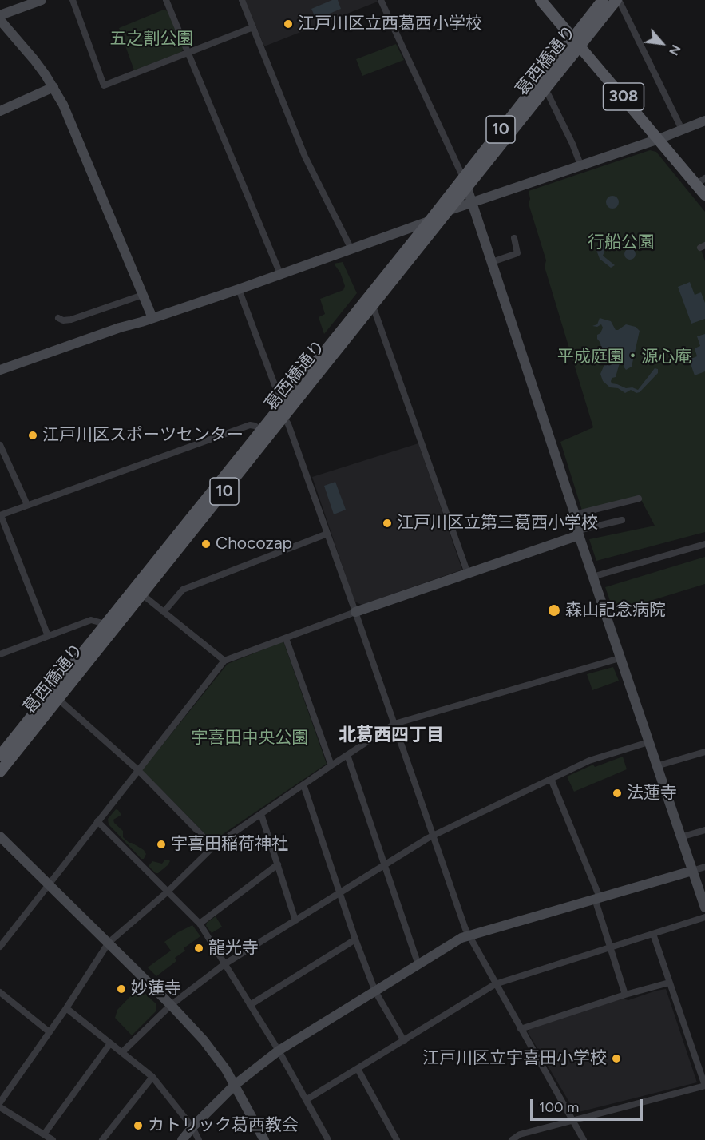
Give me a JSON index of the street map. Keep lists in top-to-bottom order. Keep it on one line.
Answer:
{"streets":{"main road":["葛西橋通り","308","10"]},"crossings":[["葛西橋通り","308"]],"districts":["北葛西四丁目"],"parks":["五之割公園","行船公園","平成庭園・源心庵","宇喜田中央公園"],"places":["江戸川区立西葛西小学校","江戸川区スポーツセンター","江戸川区立第三葛西小学校","Chocozap","森山記念病院","法蓮寺","宇喜田稲荷神社","龍光寺","妙蓮寺","江戸川区立宇喜田小学校","カトリック葛西教会"],"scale_bar":"100 m","north":"bottom right"}
